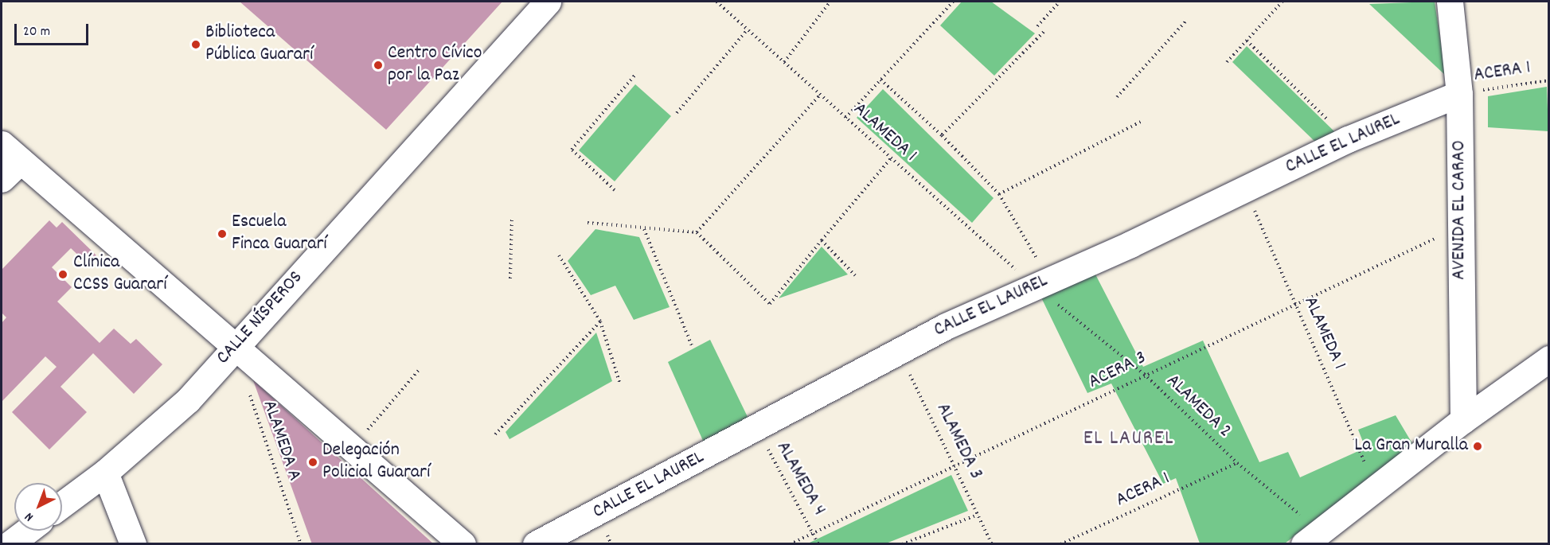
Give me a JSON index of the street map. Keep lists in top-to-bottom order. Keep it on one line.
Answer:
{"streets":{"street":["CALLE EL LAUREL","AVENIDA EL CARAO","CALLE NÍSPEROS"],"path":["ACERA 1","ALAMEDA 1","ACERA 3","ALAMEDA 2","ALAMEDA A","ALAMEDA 3","ALAMEDA 4"]},"crossings":[["ACERA 1","CALLE EL LAUREL"],["ACERA 1","AVENIDA EL CARAO"],["ACERA 1","ALAMEDA 2"],["ALAMEDA 1","CALLE EL LAUREL"],["ALAMEDA 1","ACERA 3"],["ALAMEDA 1","ALAMEDA 2"],["CALLE EL LAUREL","AVENIDA EL CARAO"],["CALLE EL LAUREL","ALAMEDA 2"],["CALLE EL LAUREL","ALAMEDA 3"],["CALLE EL LAUREL","ALAMEDA 4"],["AVENIDA EL CARAO","ACERA 3"],["ACERA 3","ALAMEDA 2"],["ACERA 3","ALAMEDA 3"],["ACERA 3","ALAMEDA 4"]],"districts":["EL LAUREL"],"places":["Biblioteca Pública Guararí","Centro Cívico por la Paz","Escuela Finca Guararí","Clínica CCSS Guararí","La Gran Muralla","Delegación Policial Guararí"],"scale_bar":"20 m","north":"bottom left"}
